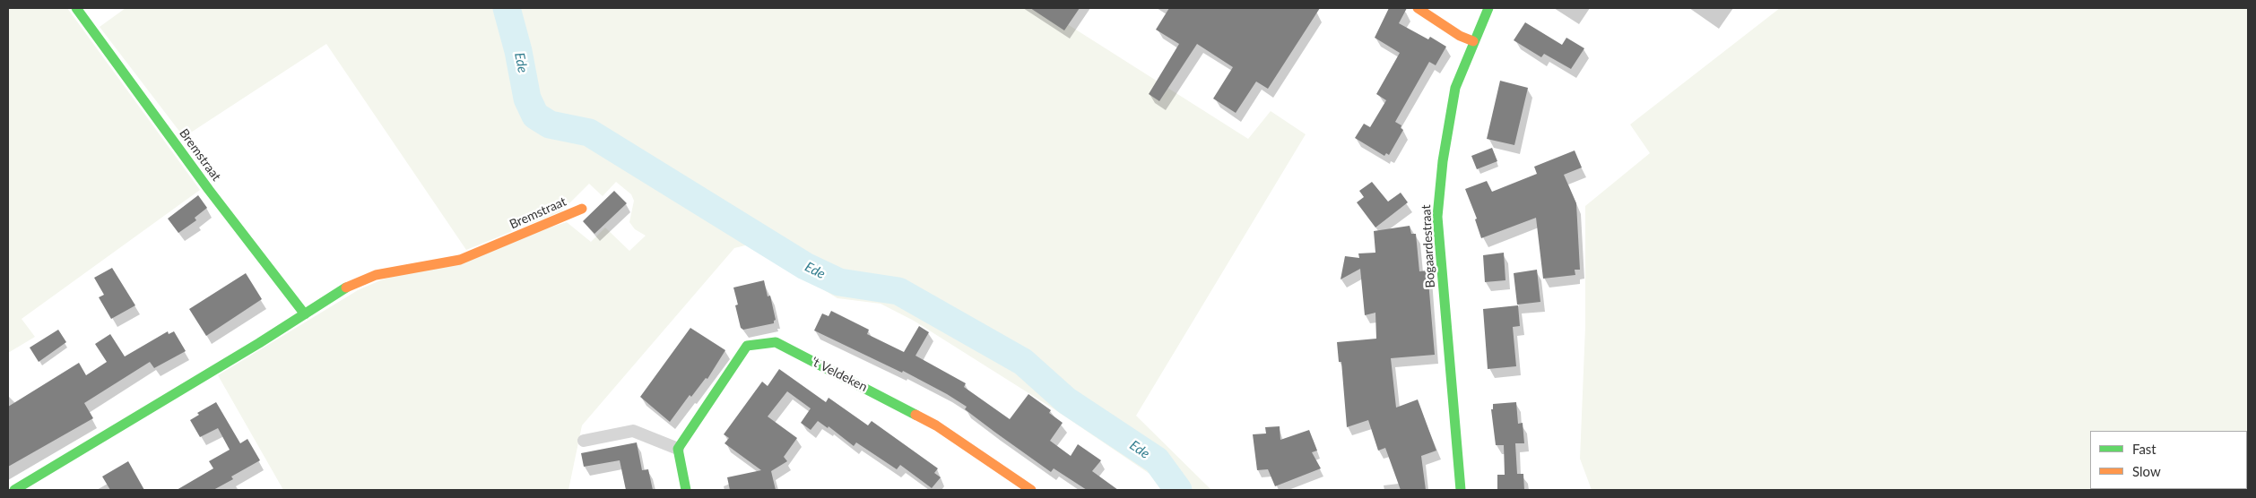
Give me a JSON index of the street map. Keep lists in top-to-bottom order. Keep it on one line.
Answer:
{"streets":{"street":["Bremstraat","Bogaardestraat","'t Veldeken"]},"water":["Ede"],"legend":["Fast","Slow"]}
